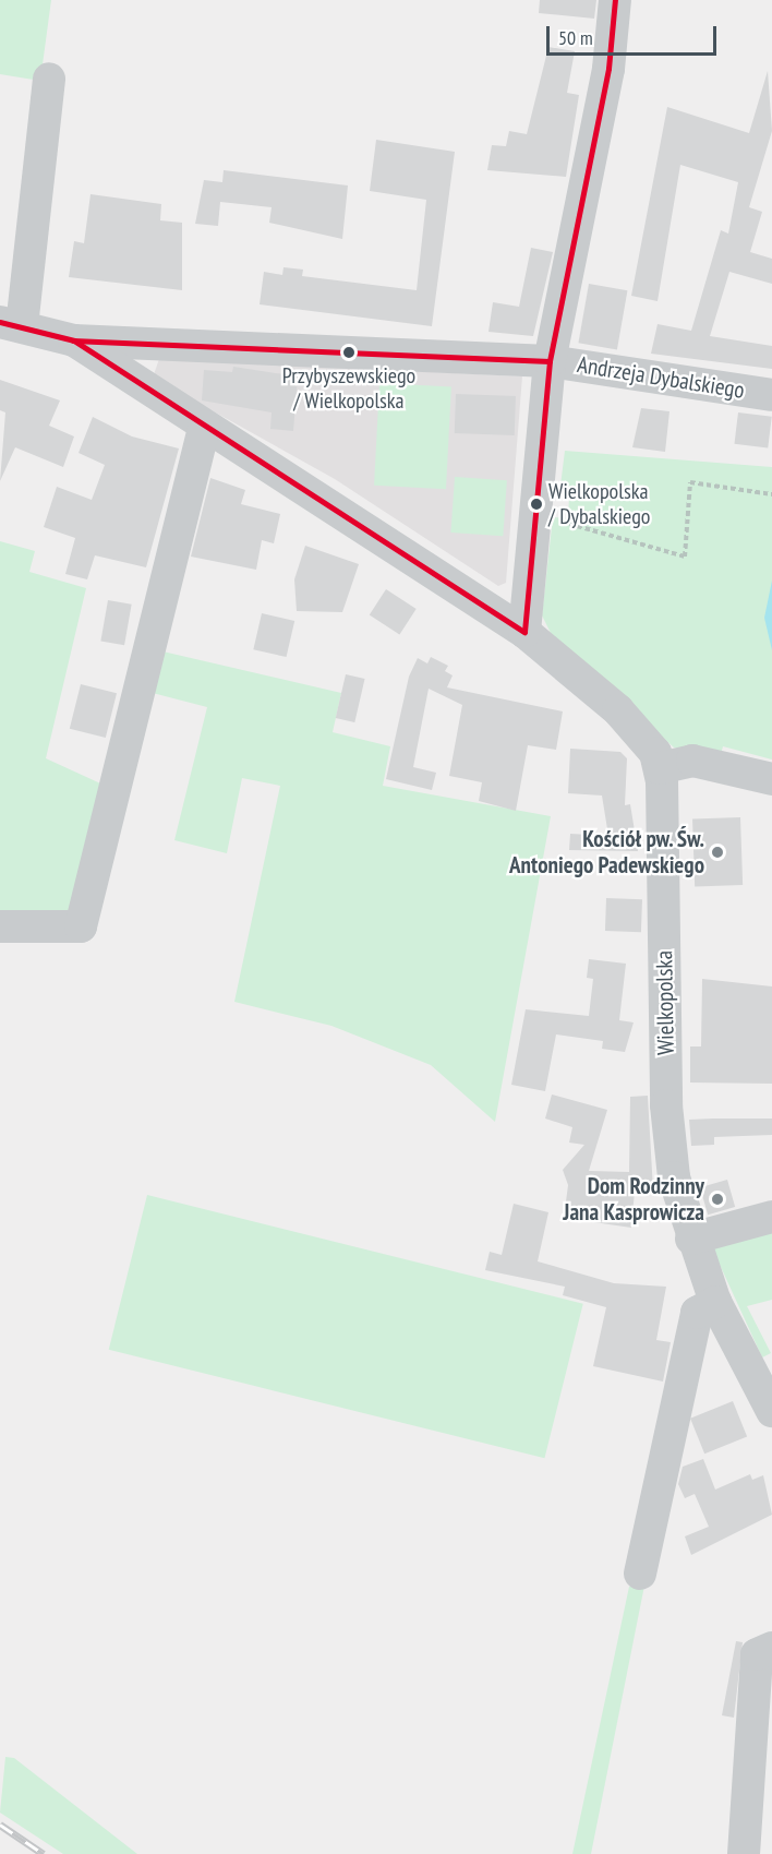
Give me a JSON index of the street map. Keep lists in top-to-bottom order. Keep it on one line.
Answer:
{"streets":{"street":["Andrzeja Dybalskiego","Wielkopolska"]},"crossings":[["Andrzeja Dybalskiego","Wielkopolska"]],"places":["Przybyszewskiego / Wielkopolska","Wielkopolska / Dybalskiego","Kościół pw. Św. Antoniego Padewskiego","Dom Rodzinny Jana Kasprowicza"],"scale_bar":"50 m"}
